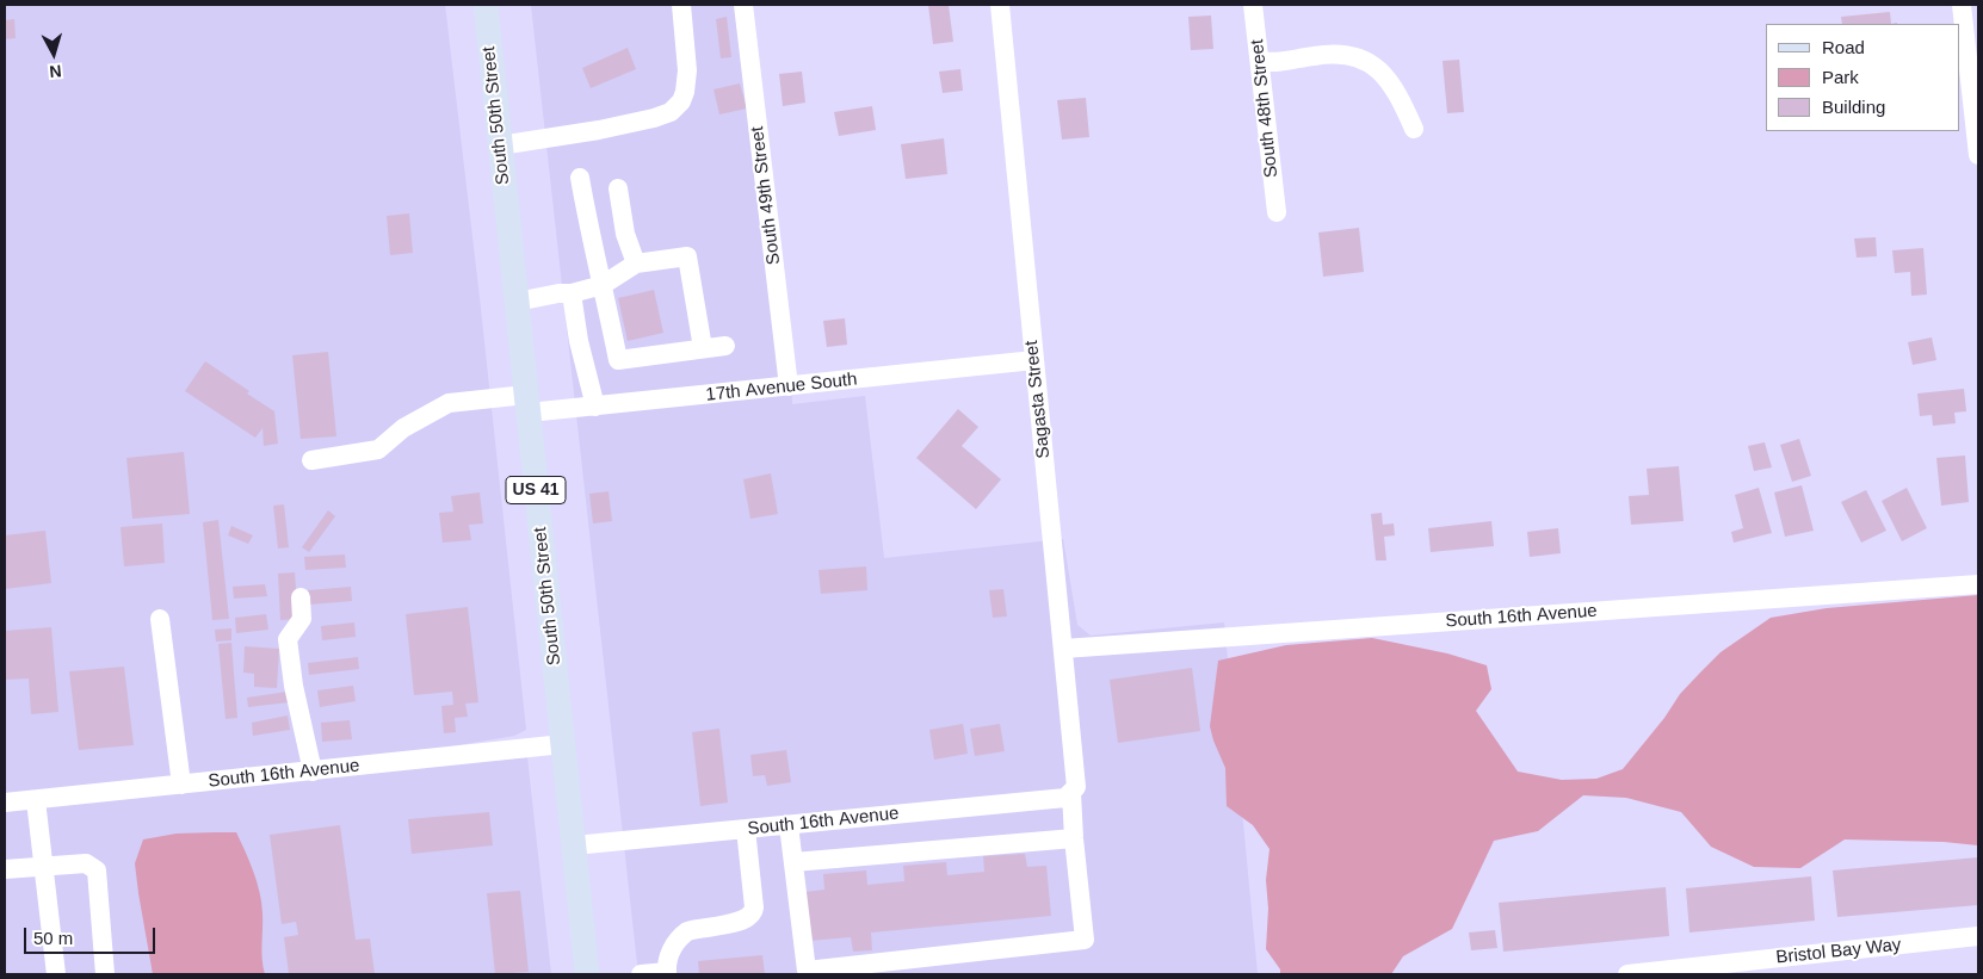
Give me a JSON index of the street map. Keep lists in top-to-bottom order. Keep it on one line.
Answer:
{"streets":{"main road":["South 50th Street","US 41"],"street":["South 48th Street","South 49th Street","17th Avenue South","Sagasta Street","South 16th Avenue","Bristol Bay Way"]},"crossings":[["South 50th Street","17th Avenue South"],["South 50th Street","South 16th Avenue"],["South 49th Street","17th Avenue South"],["17th Avenue South","Sagasta Street"],["Sagasta Street","South 16th Avenue"]],"legend":["Road","Park","Building"],"scale_bar":"50 m","north":"bottom"}
